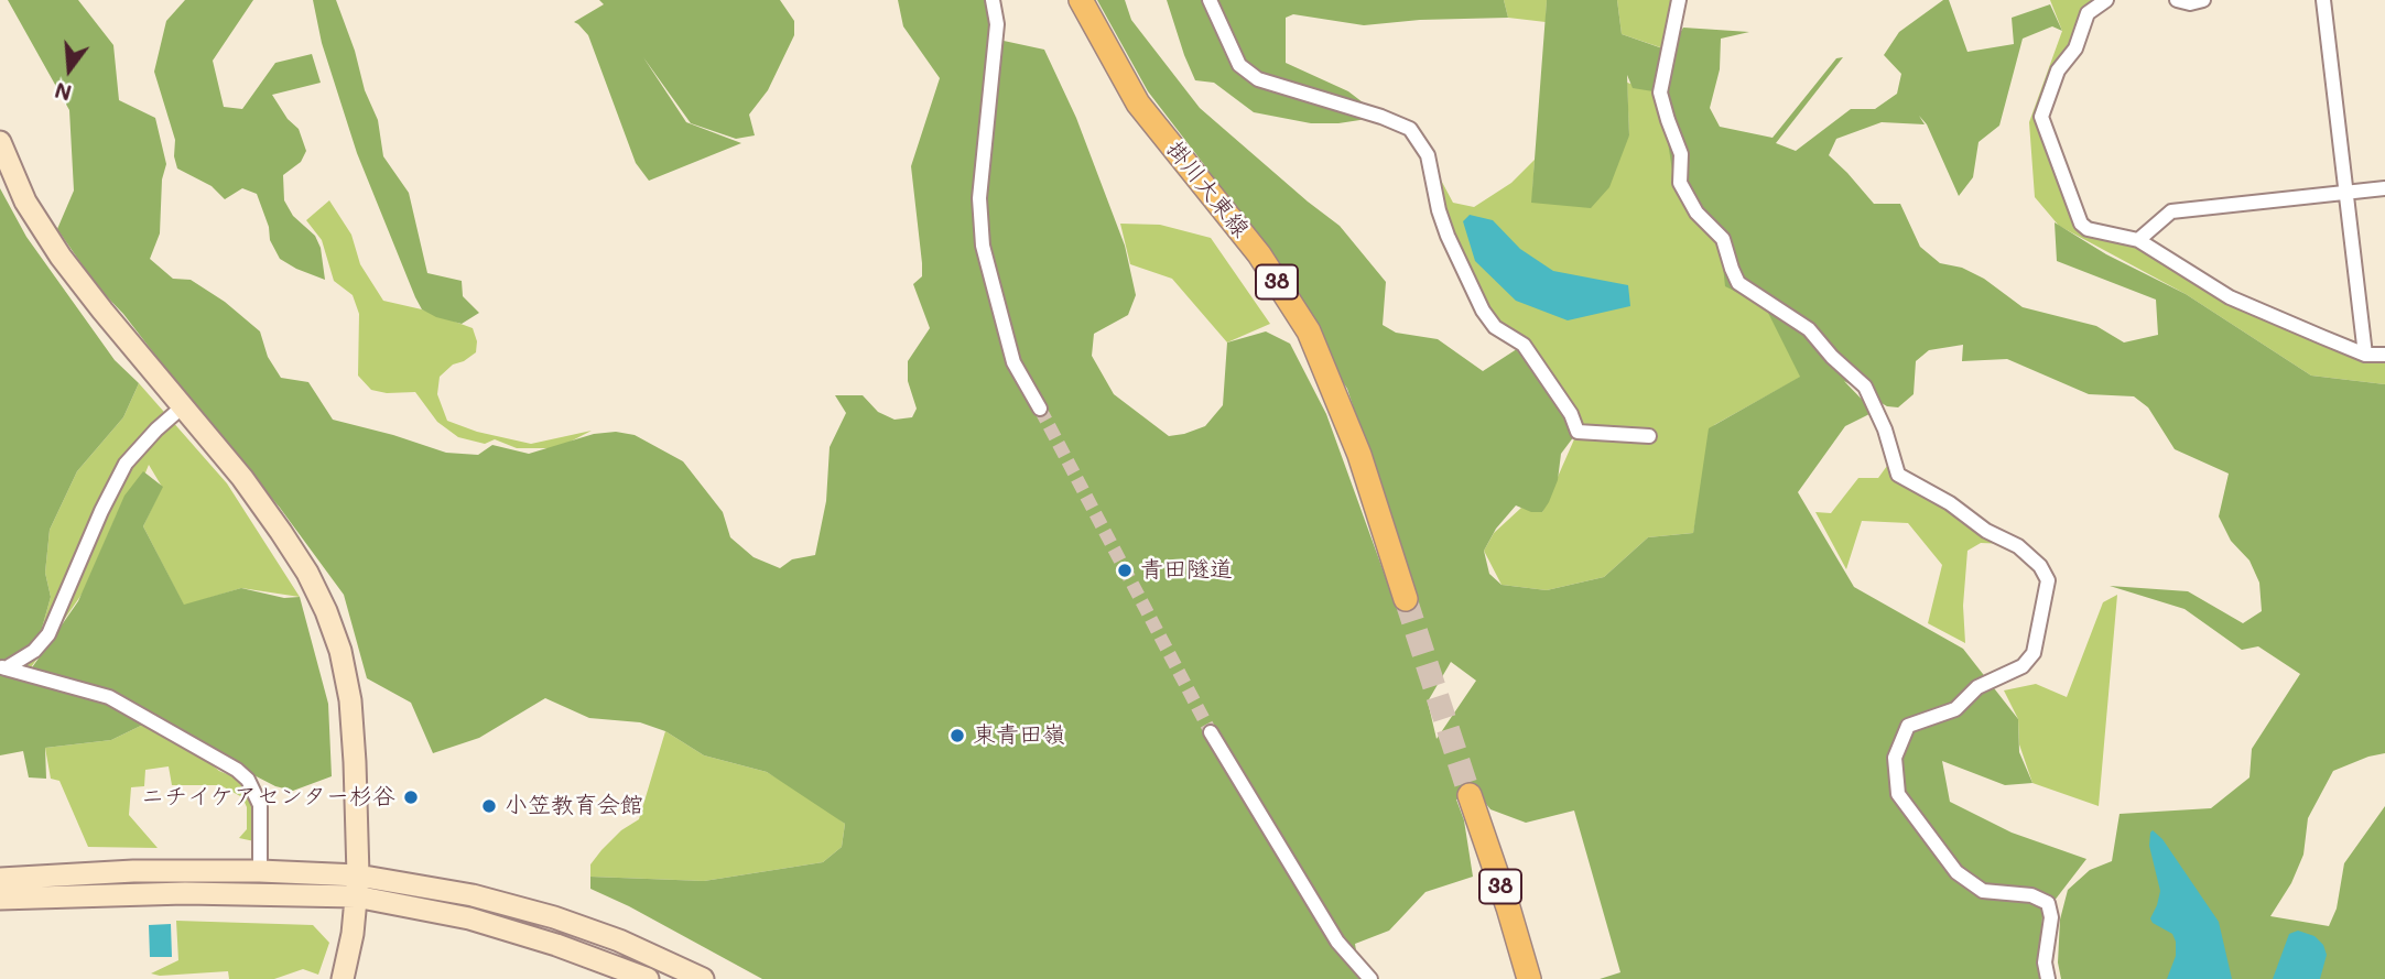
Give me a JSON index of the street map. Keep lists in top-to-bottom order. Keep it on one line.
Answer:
{"streets":{"main road":["掛川大東線","38"]},"places":["青田隧道","東青田嶺","ニチイケアセンター杉谷","小笠教育会館"],"north":"bottom"}
